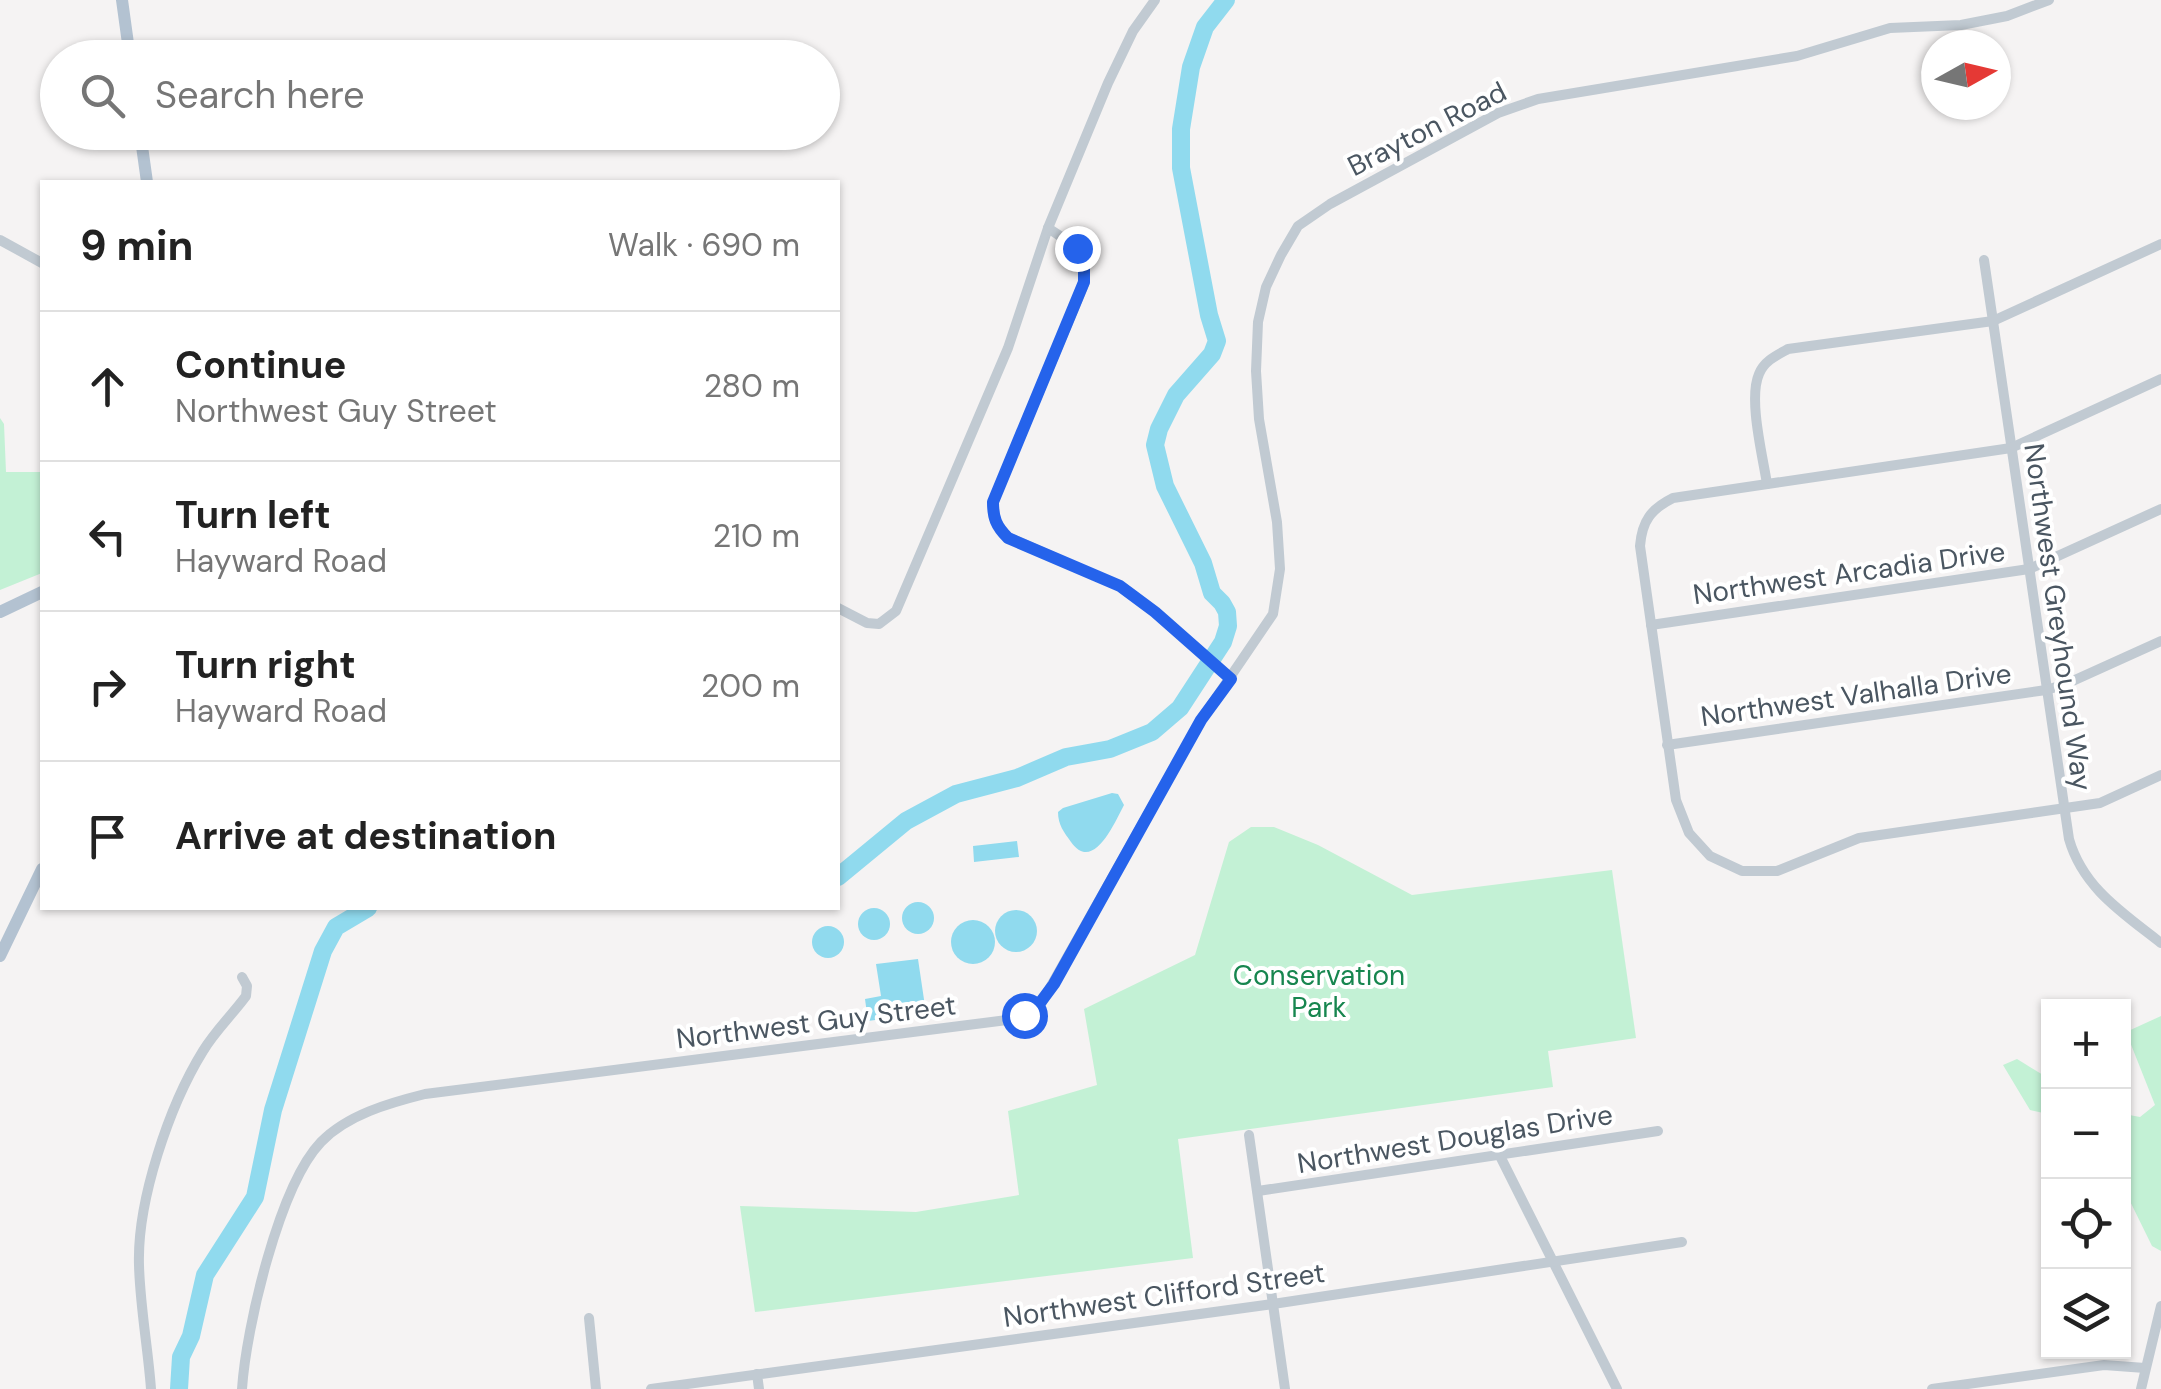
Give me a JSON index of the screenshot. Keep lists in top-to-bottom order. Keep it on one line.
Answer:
{"streets":{"street":["Brayton Road","Northwest Arcadia Drive","Northwest Greyhound Way","Northwest Valhalla Drive","Northwest Guy Street","Northwest Douglas Drive","Northwest Clifford Street"]},"crossings":[["Brayton Road","Northwest Guy Street"],["Northwest Arcadia Drive","Northwest Greyhound Way"],["Northwest Greyhound Way","Northwest Valhalla Drive"]],"parks":["Conservation Park"],"north":"right","page":{"search":"Search here","heading":["9 min","Walk · 690 m"],"list":[["Continue","Northwest Guy Street","280 m"],["Turn left","Hayward Road","210 m"],["Turn right","Hayward Road","200 m"],"Arrive at destination"],"map_buttons":["+","−"]}}
